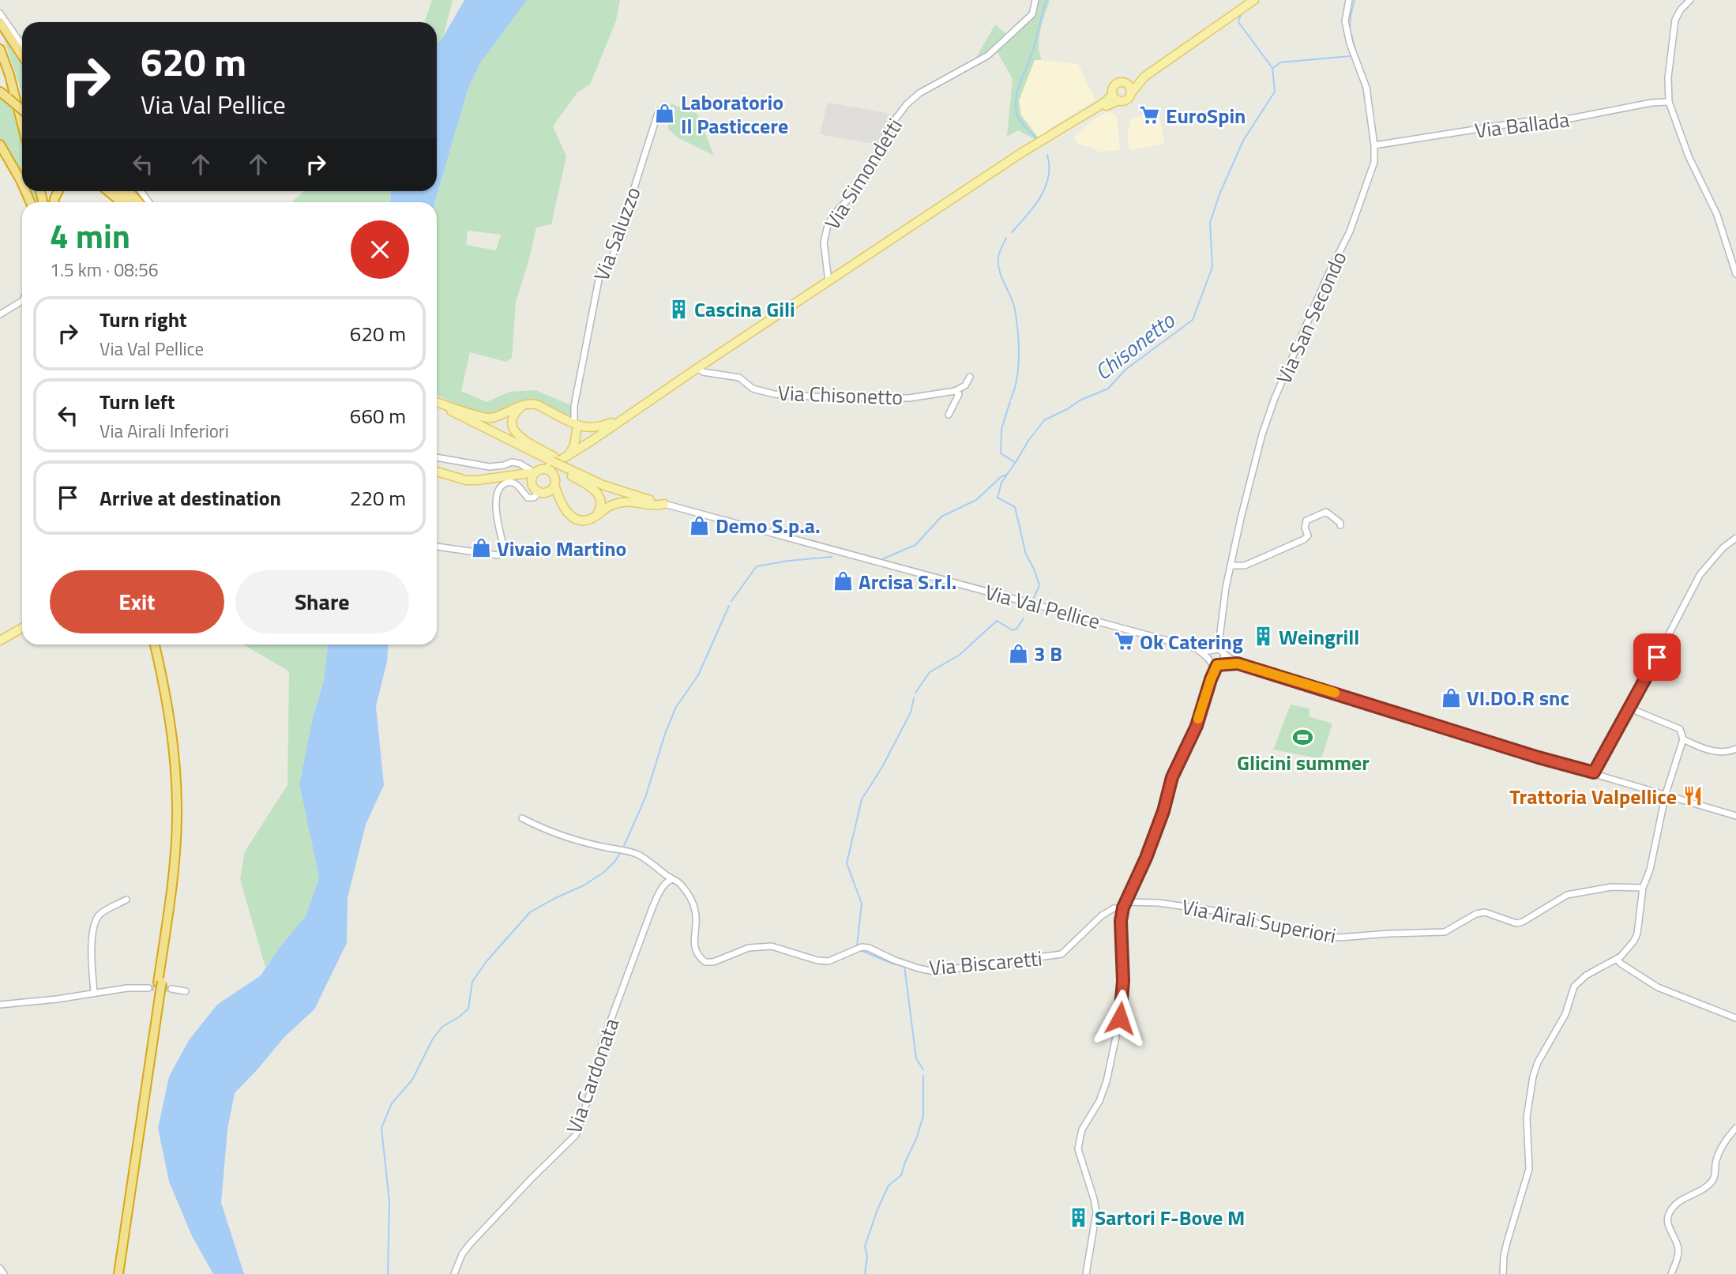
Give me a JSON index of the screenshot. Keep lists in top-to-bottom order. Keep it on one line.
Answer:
{"streets":{"street":["Via Ballada","Via Simondetti","Via Saluzzo","Via San Secondo","Via Chisonetto","Via Val Pellice","Via Airali Superiori","Via Biscaretti","Via Cardonata"]},"crossings":[["Via Ballada","Via San Secondo"],["Via San Secondo","Via Val Pellice"],["Via Airali Superiori","Via Biscaretti"],["Via Biscaretti","Via Cardonata"]],"water":["Chisonetto"],"places":{"shop":["Laboratorio Il Pasticcere","Demo S.p.a.","Vivaio Martino","Arcisa S.r.l.","3 B","VI.DO.R snc"],"supermarket":["EuroSpin","Ok Catering"],"building":["Cascina Gili","Weingrill","Sartori F-Bove M"],"sports":["Glicini summer"],"restaurant":["Trattoria Valpellice"]},"page":{"turn":["620 m","Via Val Pellice"],"heading":["4 min","1.5 km · 08:56"],"list":[{"name":"Turn right","note":"Via Val Pellice","value":"620 m"},{"name":"Turn left","note":"Via Airali Inferiori","value":"660 m"},{"name":"Arrive at destination","value":"220 m"}],"buttons":["Exit","Share"]}}
